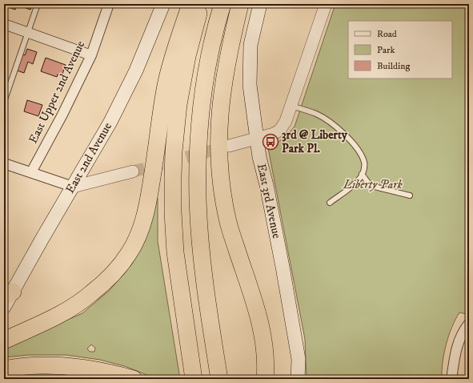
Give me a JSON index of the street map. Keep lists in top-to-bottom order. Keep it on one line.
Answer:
{"streets":{"main road":["East 2nd Avenue","East 3rd Avenue"],"street":["East Upper 2nd Avenue"]},"parks":["Liberty Park"],"places":{"bus stop":["3rd @ Liberty Park Pl."]},"legend":["Road","Park","Building"]}
